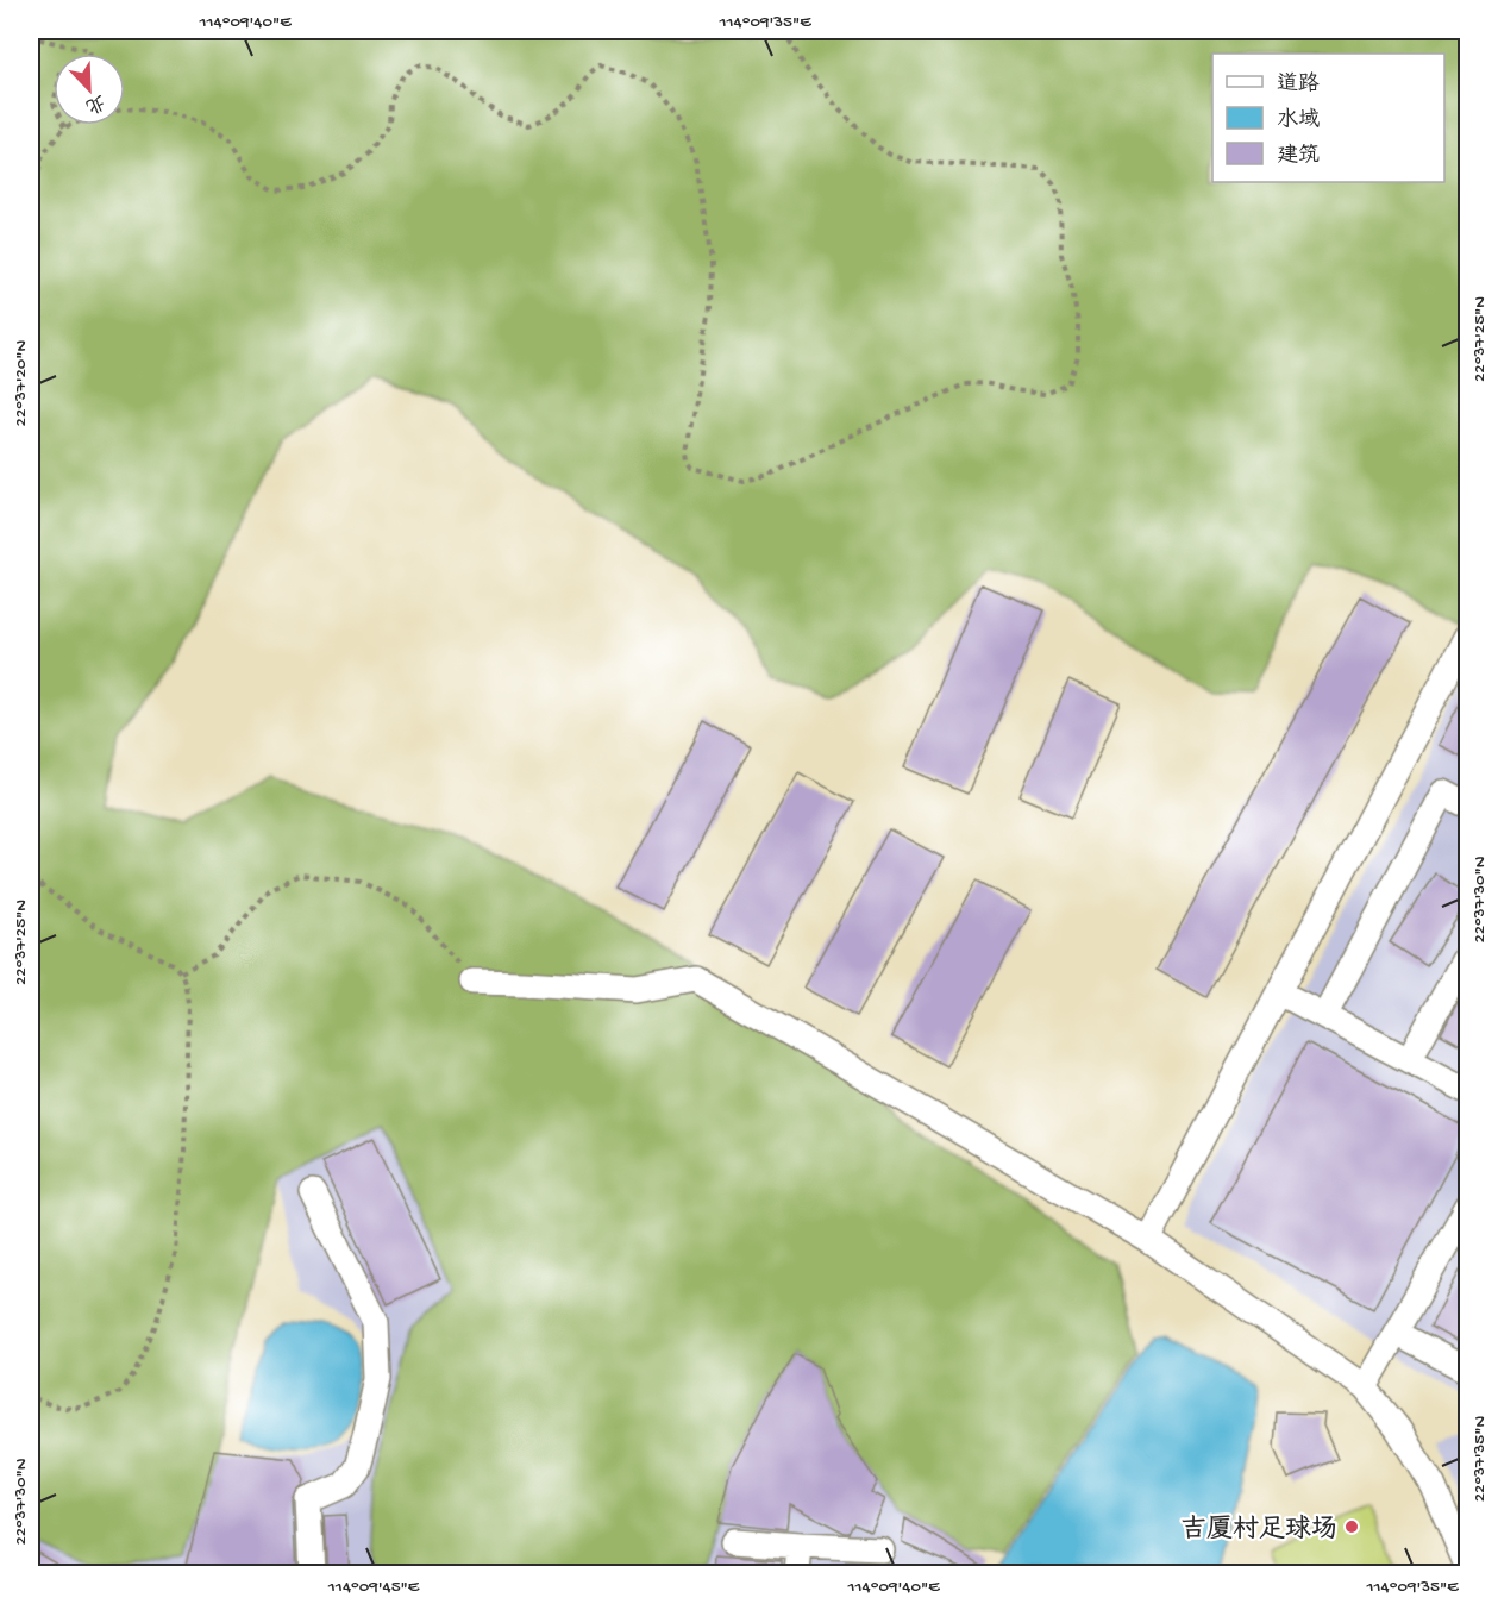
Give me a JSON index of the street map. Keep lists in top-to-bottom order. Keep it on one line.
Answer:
{"places":["吉厦村足球场"],"legend":["道路","水域","建筑"],"north":"bottom right","coordinates":["114°09'40\"E","114°09'35\"E","22°37'25\"N","22°37'20\"N","22°37'30\"N","22°37'35\"N","114°09'45\"E"]}
